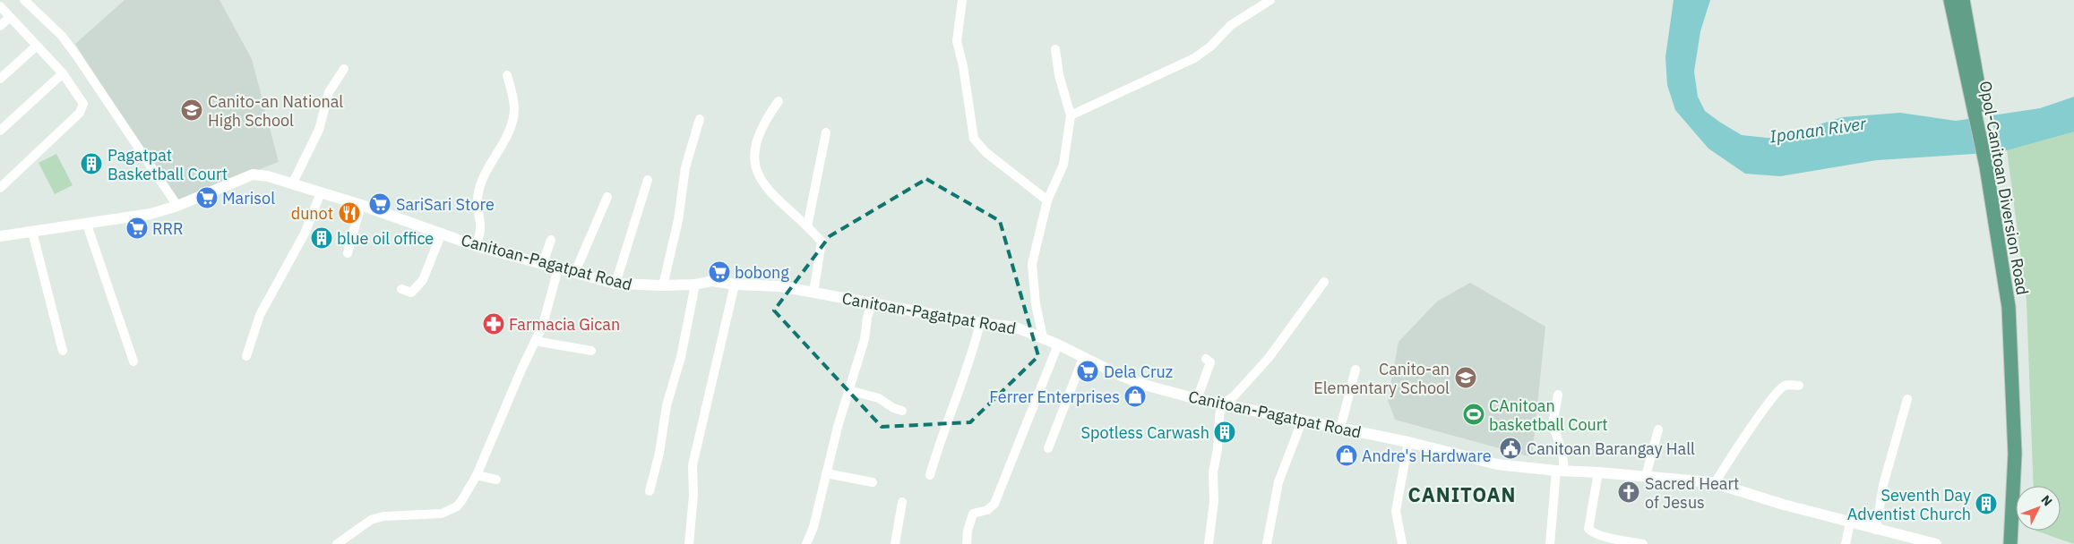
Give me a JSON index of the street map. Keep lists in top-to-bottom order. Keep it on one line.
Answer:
{"streets":{"main road":["Opol-Canitoan Diversion Road"],"street":["Canitoan-Pagatpat Road"]},"districts":["CANITOAN"],"water":["Iponan River"],"places":{"school or university":["Canito-an National High School","Canito-an Elementary School"],"building":["Pagatpat Basketball Court","blue oil office","Spotless Carwash","Seventh Day Adventist Church"],"supermarket":["Marisol","SariSari Store","RRR","bobong","Dela Cruz"],"restaurant":["dunot"],"pharmacy":["Farmacia Gican"],"shop":["Ferrer Enterprises","Andre's Hardware"],"sports":["CAnitoan basketball Court"],"public building":["Canitoan Barangay Hall"],"church":["Sacred Heart of Jesus"]},"north":"top right"}
